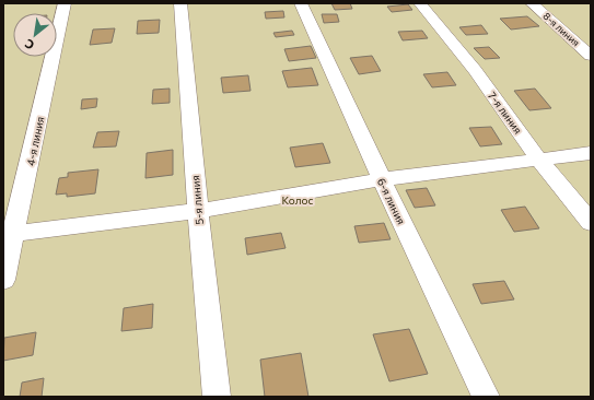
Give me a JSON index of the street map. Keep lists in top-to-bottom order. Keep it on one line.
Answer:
{"streets":{"lane":["8-я линия","7-я линия","4-я линия","5-я линия","6-я линия"]},"parks":["Колос"],"north":"bottom left"}
